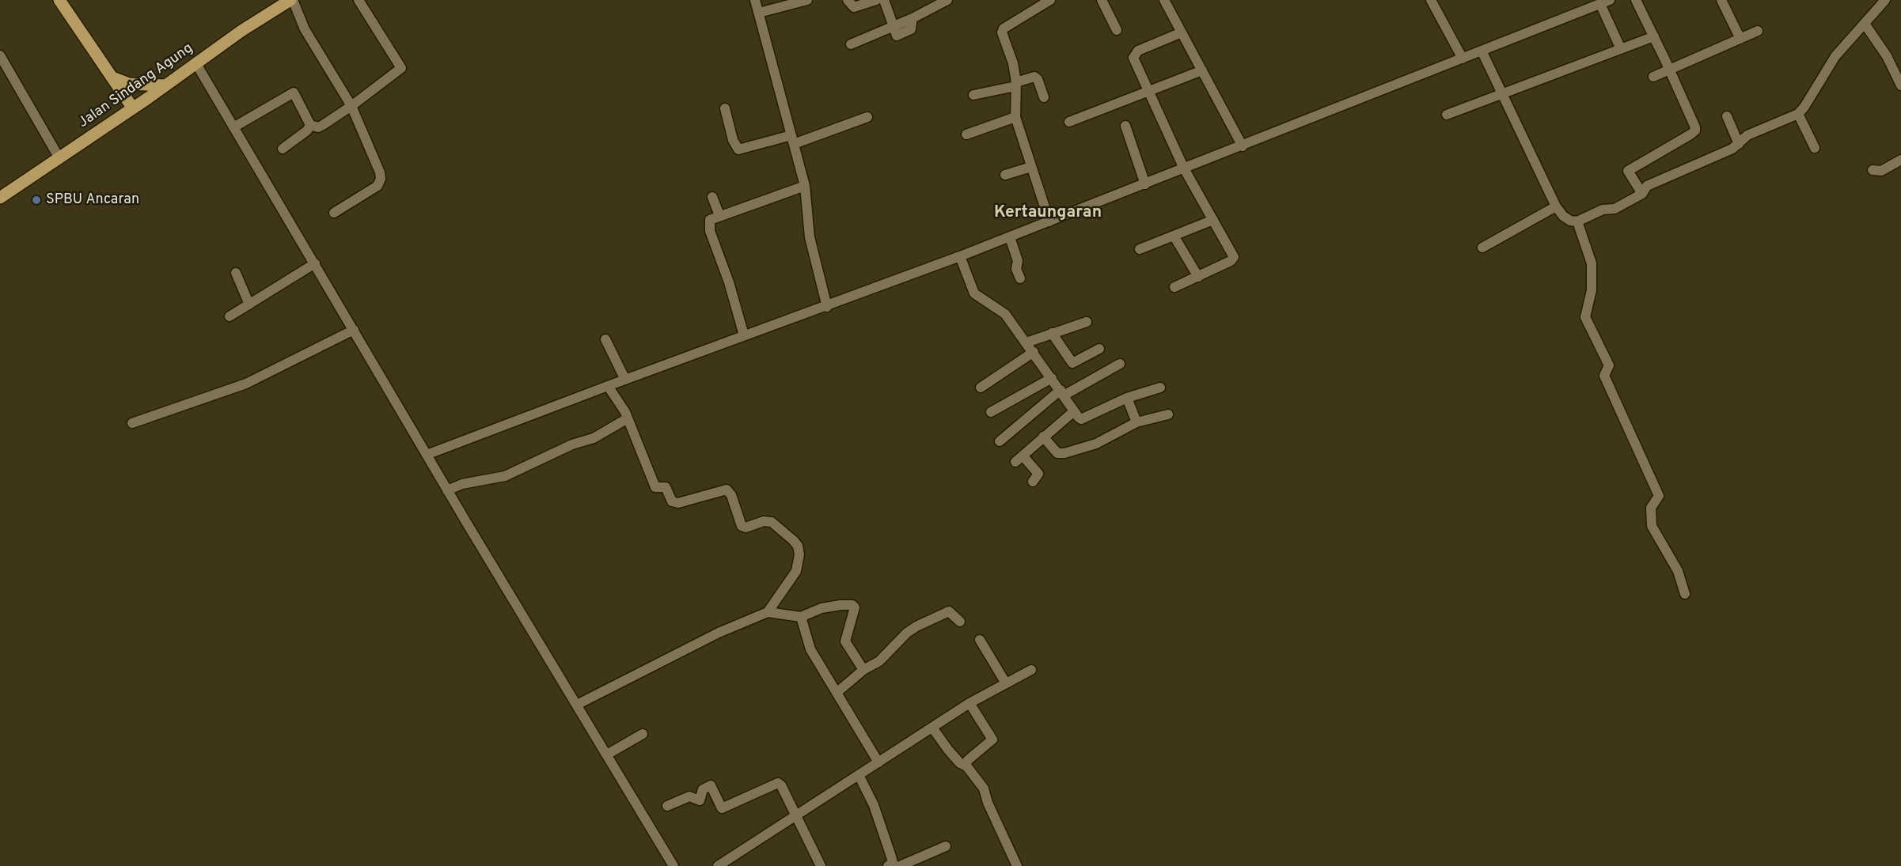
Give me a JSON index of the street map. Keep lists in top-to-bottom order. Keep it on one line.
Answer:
{"streets":{"main road":["Jalan Sindang Agung"]},"districts":["Kertaungaran"],"places":["SPBU Ancaran"]}
